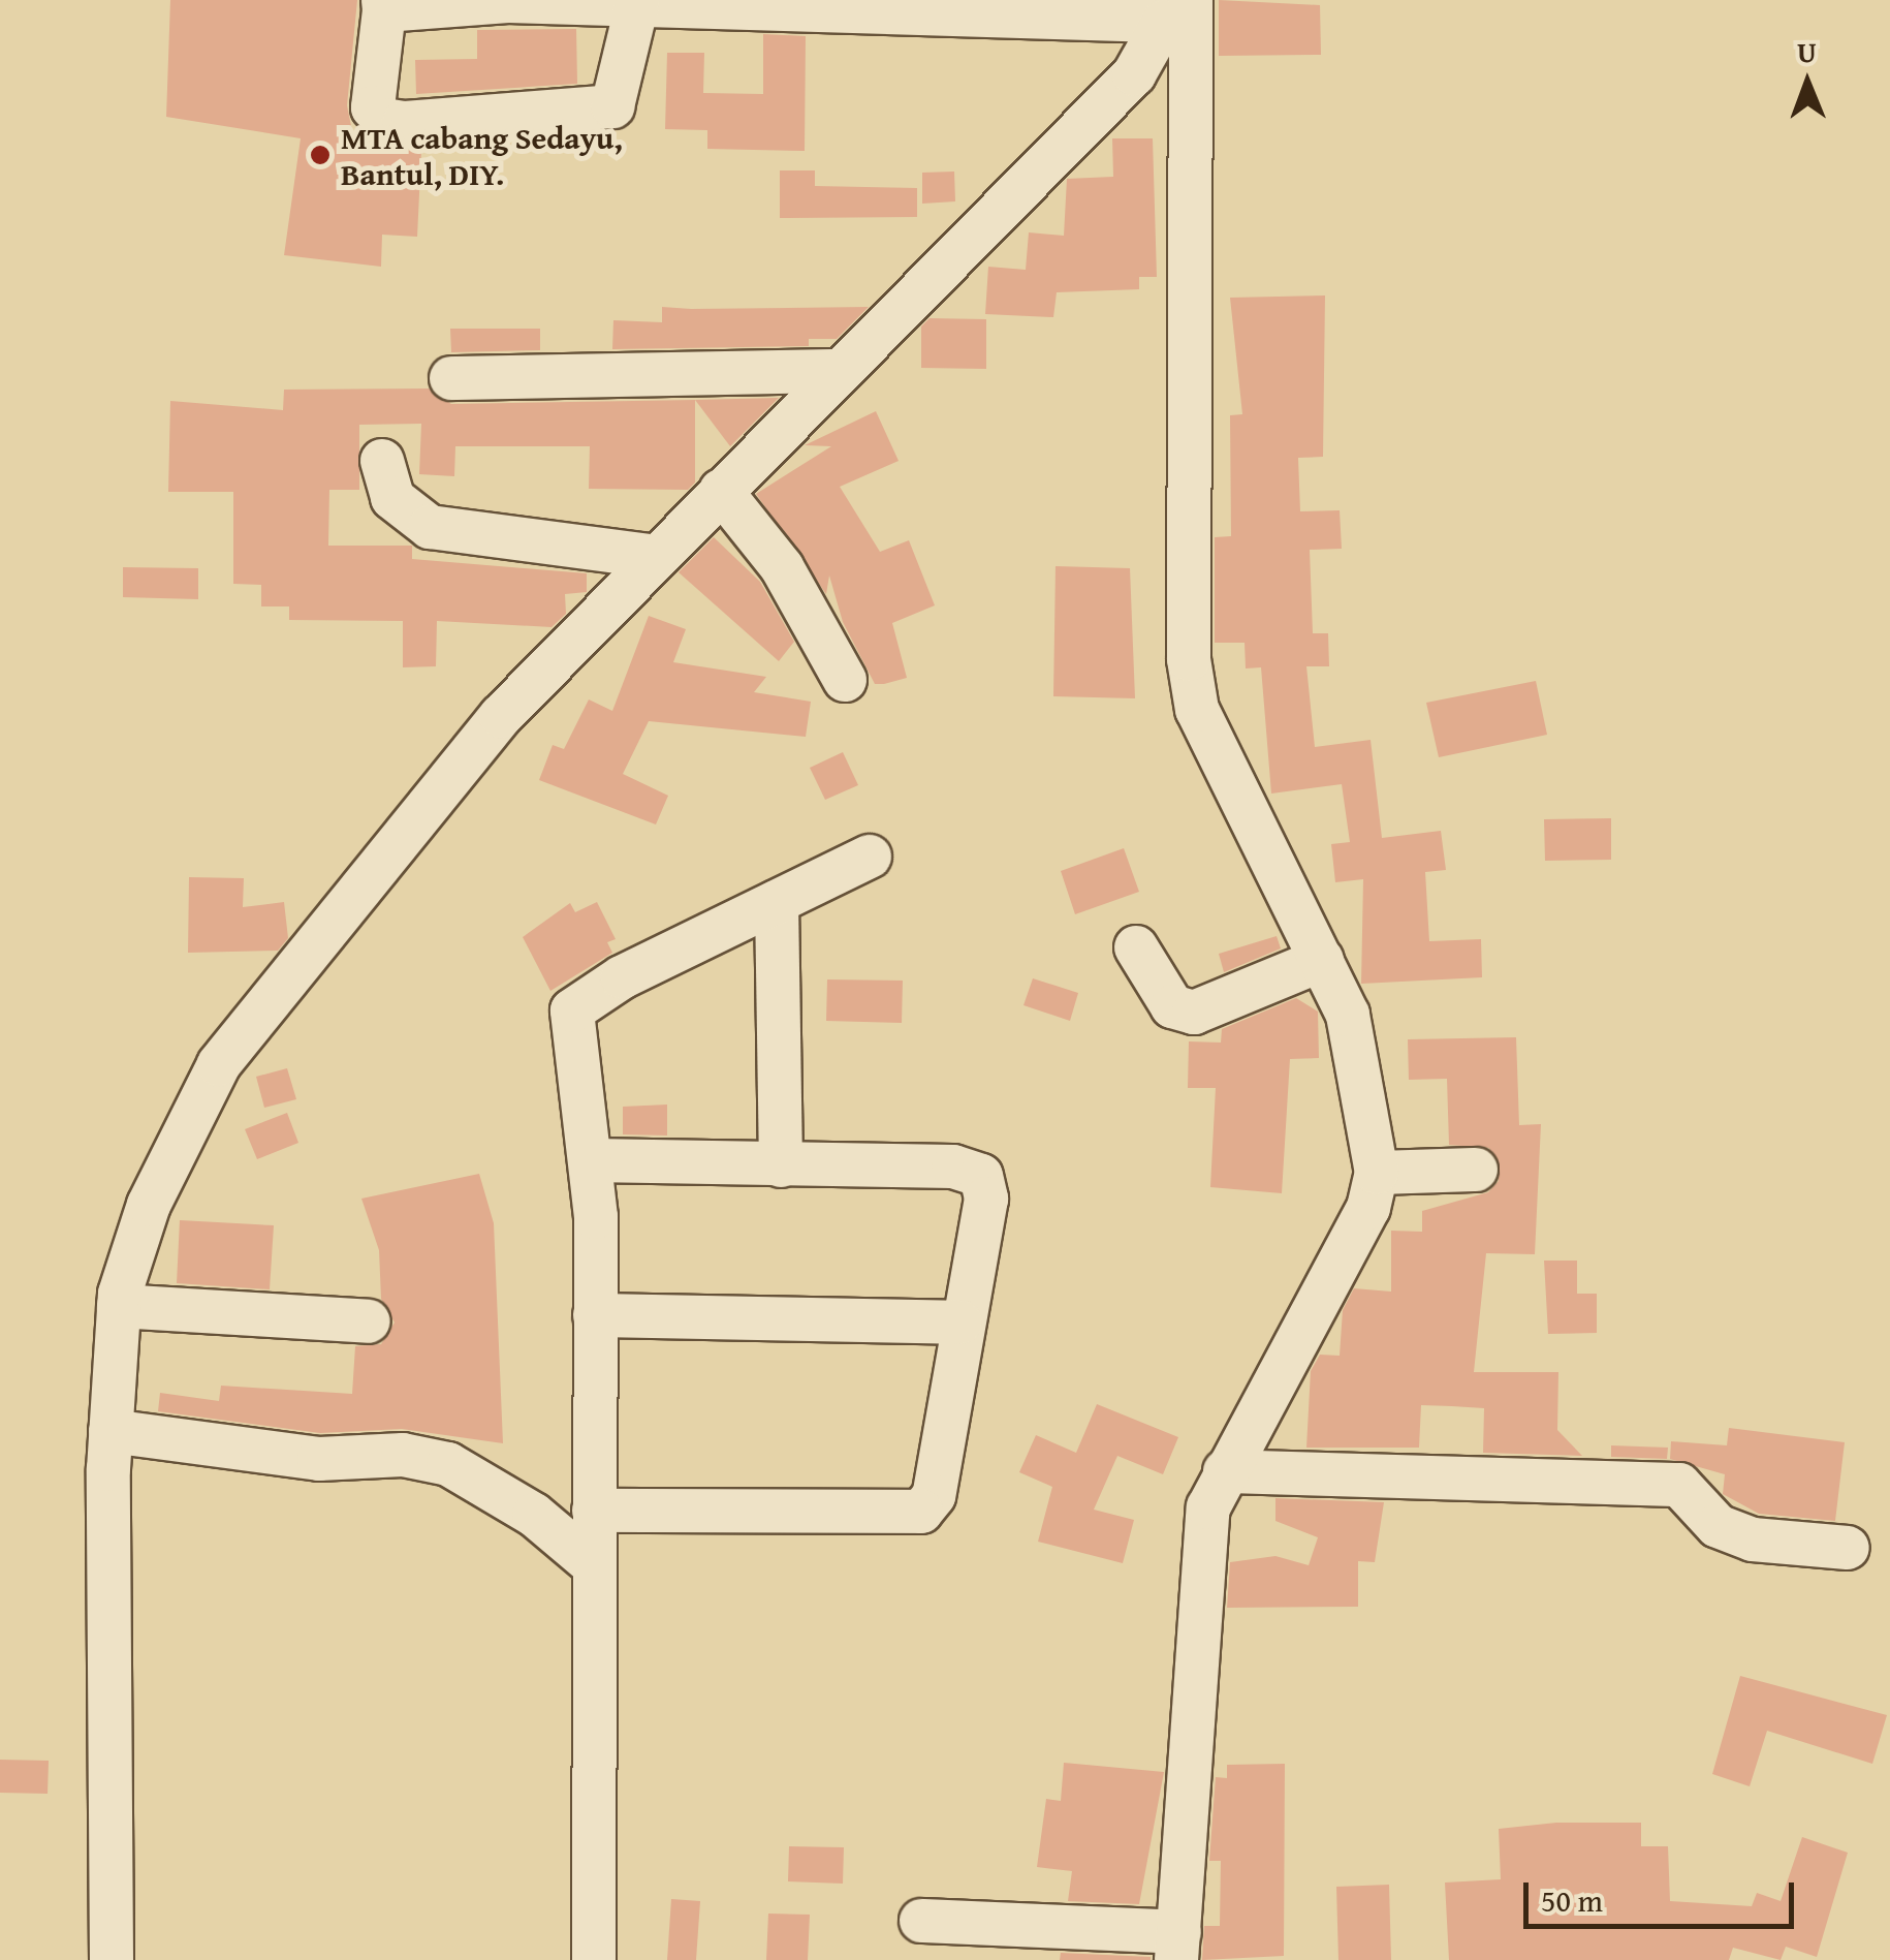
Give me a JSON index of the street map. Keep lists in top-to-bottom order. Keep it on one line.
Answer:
{"places":["MTA cabang Sedayu, Bantul, DIY."],"scale_bar":"50 m","north":"top"}
